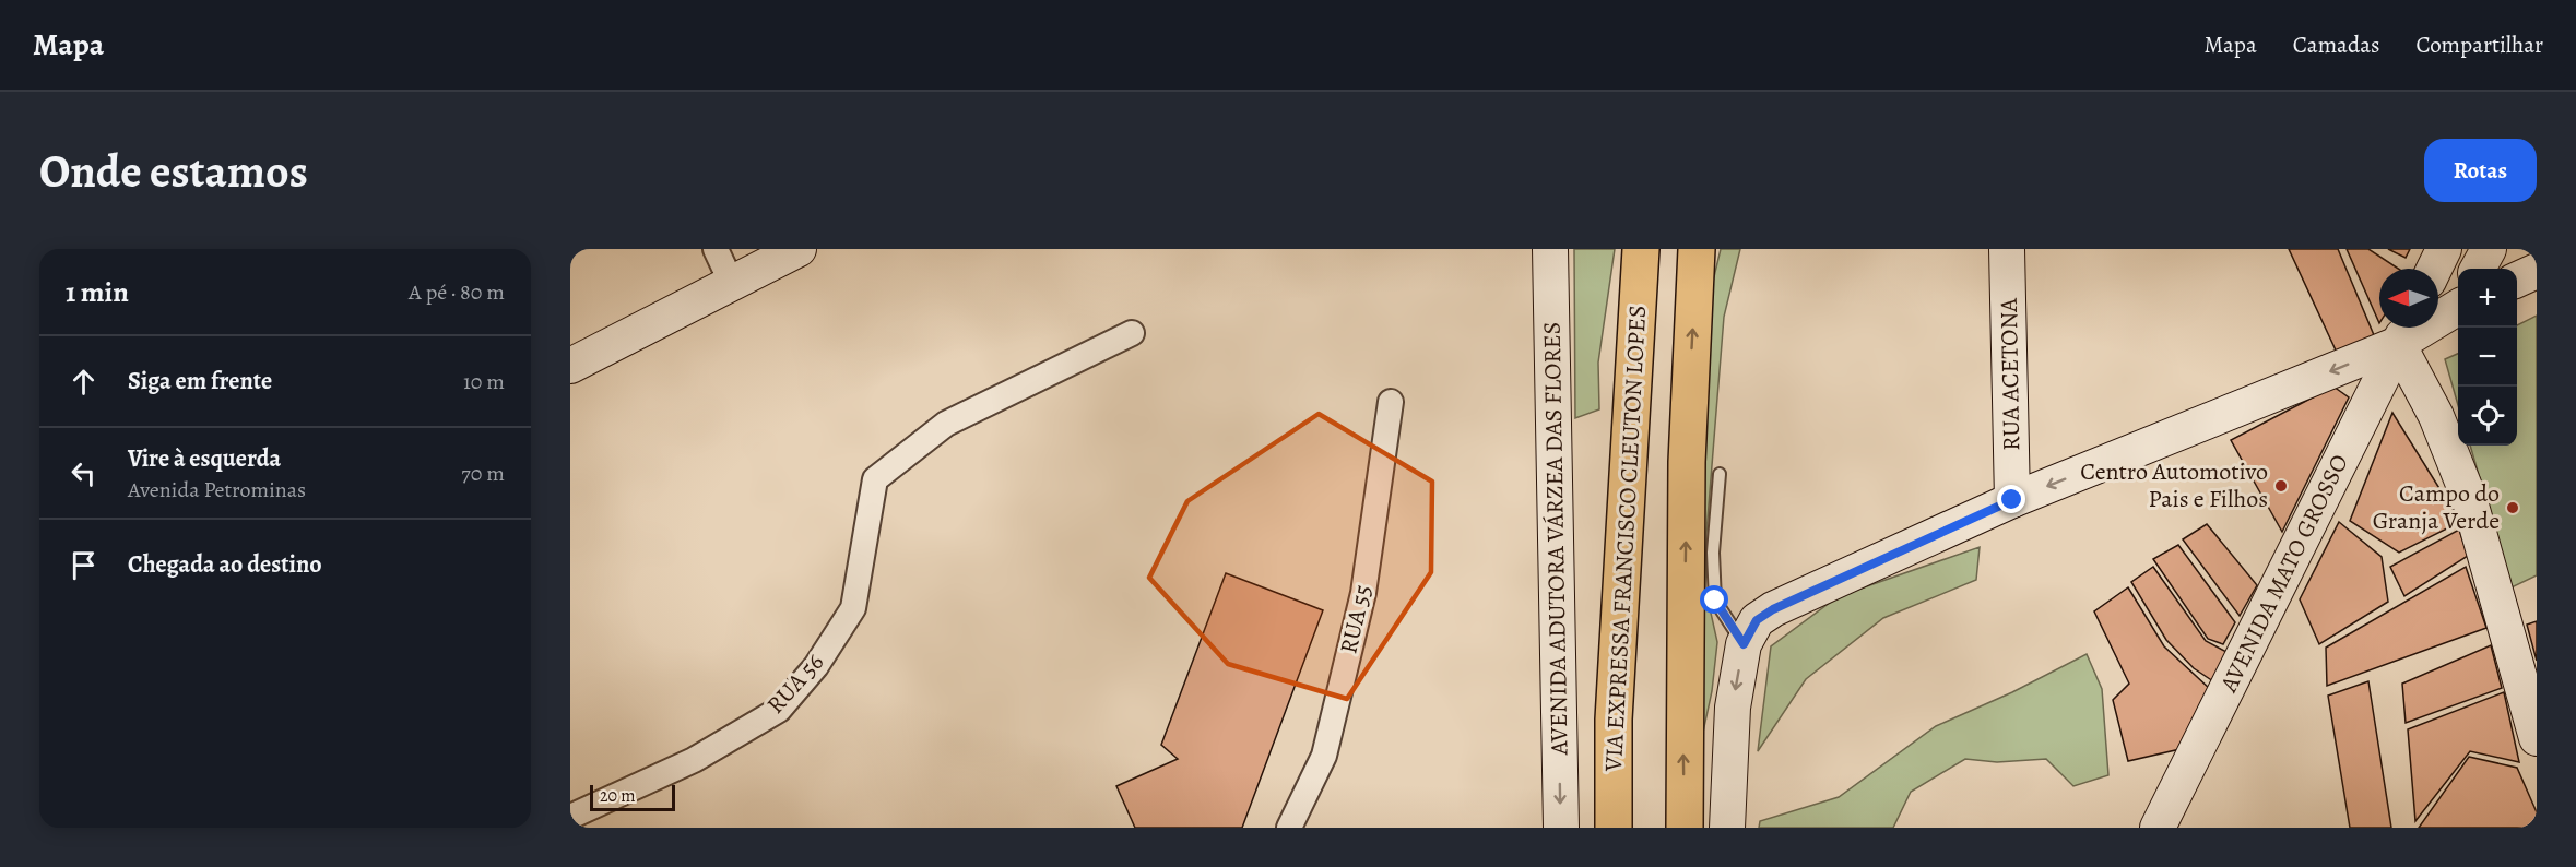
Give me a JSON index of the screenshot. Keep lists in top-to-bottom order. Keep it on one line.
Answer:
{"streets":{"highway":["VIA EXPRESSA FRANCISCO CLEUTON LOPES"],"street":["RUA ACETONA","AVENIDA ADUTORA VÁRZEA DAS FLORES","AVENIDA MATO GROSSO","RUA 55","RUA 56"]},"places":["Centro Automotivo Pais e Filhos","Campo do Granja Verde"],"scale_bar":"20 m","north":"left","page":{"header":"Mapa","nav":["Mapa","Camadas","Compartilhar"],"buttons":"Rotas","title":"Onde estamos","heading":["1 min","A pé · 80 m"],"map_buttons":["+","−"],"list":[["Siga em frente","10 m"],["Vire à esquerda","Avenida Petrominas","70 m"],"Chegada ao destino"],"scale":"20 m"}}
